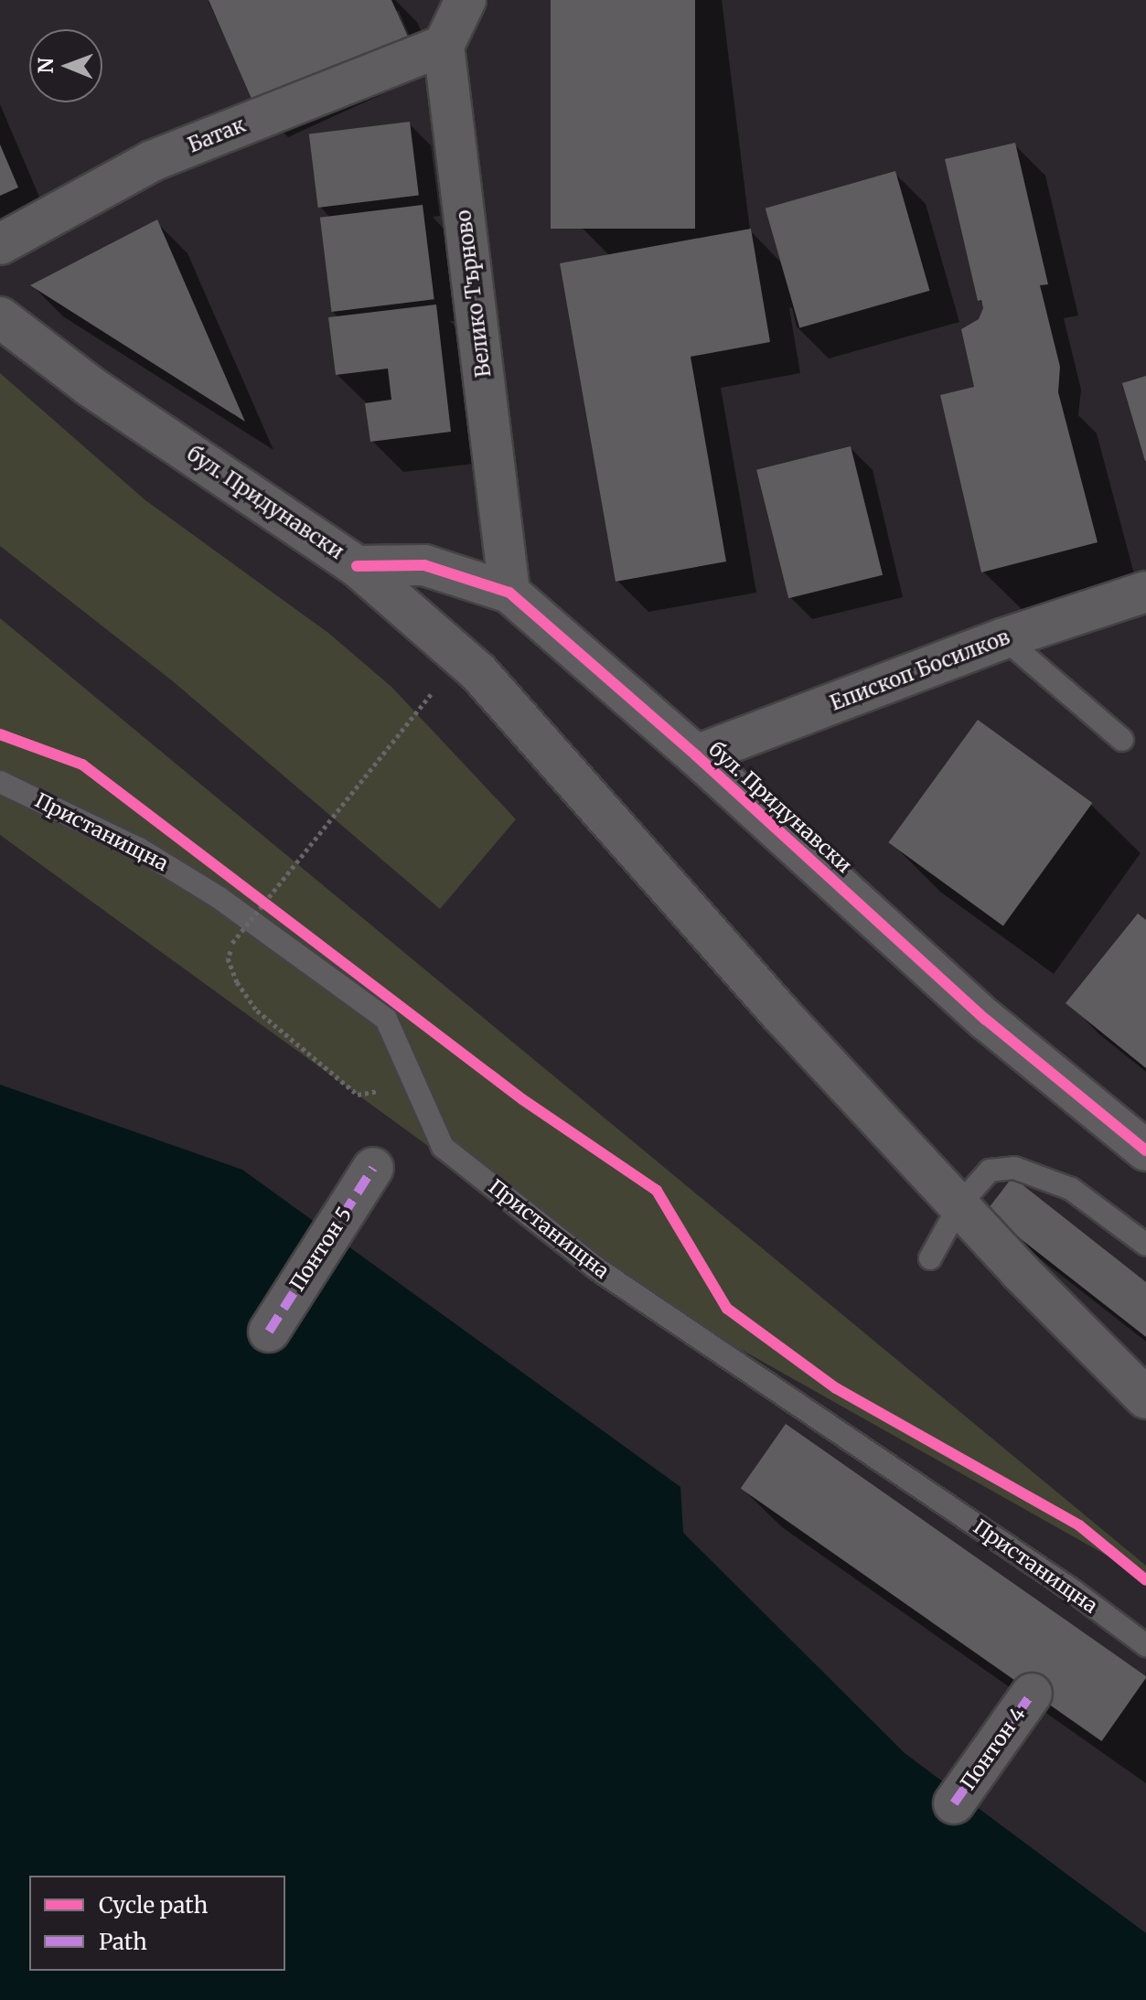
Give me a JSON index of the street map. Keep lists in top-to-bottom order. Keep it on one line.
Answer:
{"streets":{"street":["Батак","Велико Търново","бул. Придунавски","Епископ Босилков","Понтон 5","Понтон 4"],"lane":["Пристанищна"]},"crossings":[["Батак","Велико Търново"],["Велико Търново","бул. Придунавски"],["бул. Придунавски","Епископ Босилков"]],"legend":["Cycle path","Path"],"north":"left"}
